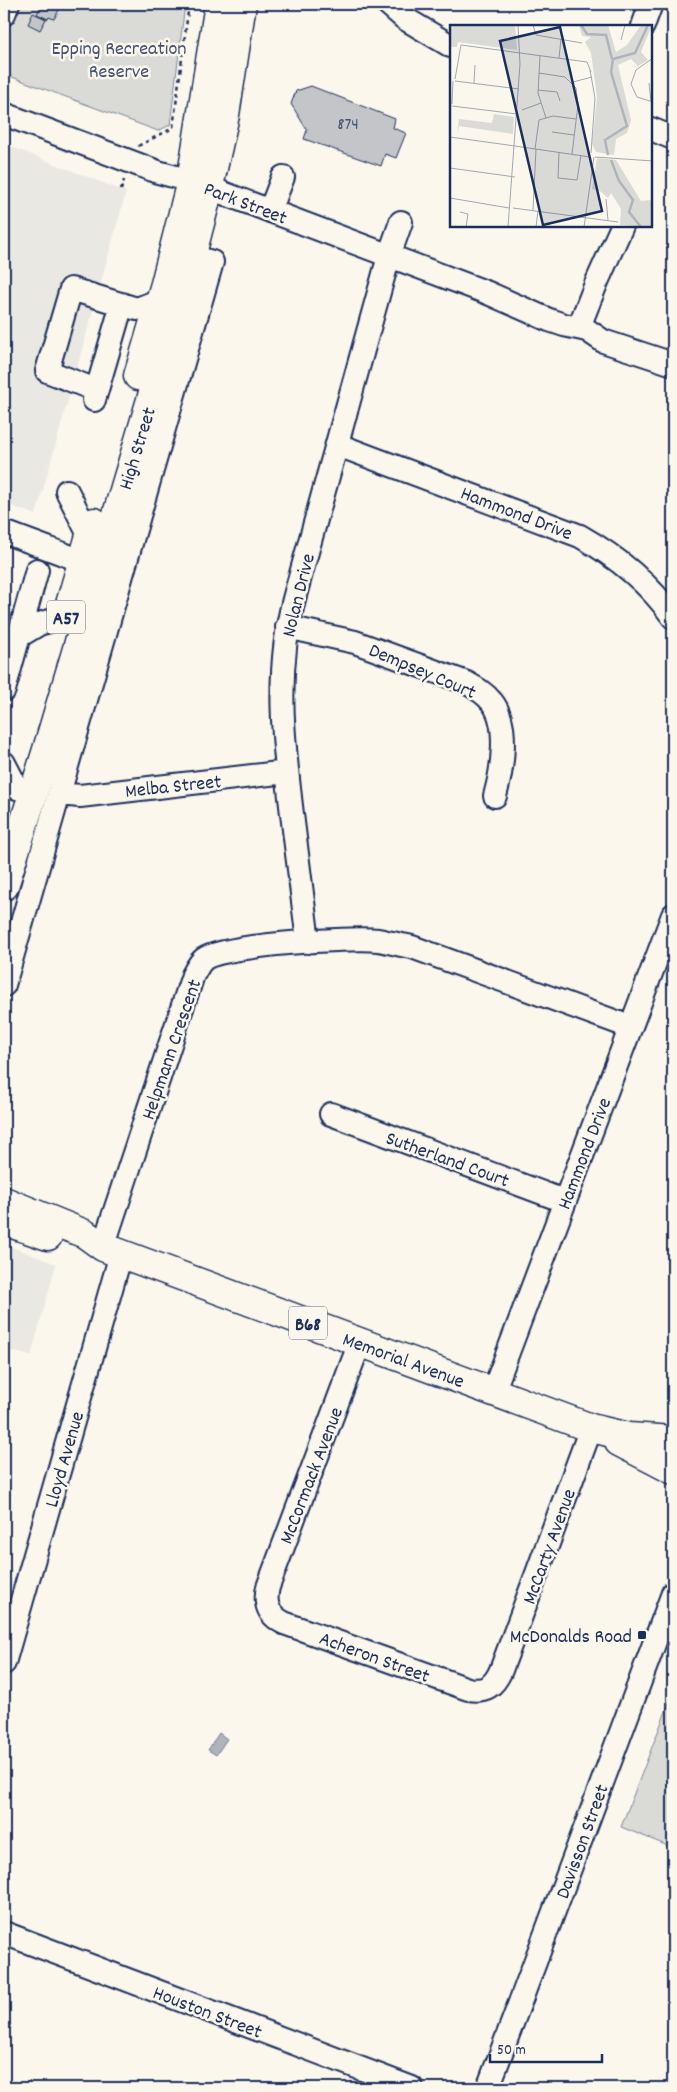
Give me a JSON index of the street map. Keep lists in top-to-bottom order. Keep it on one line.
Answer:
{"streets":{"main road":["High Street","A57","B68","Memorial Avenue"],"street":["Park Street","Hammond Drive","Nolan Drive","Dempsey Court","Melba Street","Helpmann Crescent","Sutherland Court","Lloyd Avenue","McCormack Avenue","McCarty Avenue","Acheron Street","Davisson Street","Houston Street"]},"crossings":[["Park Street","High Street"],["Park Street","Nolan Drive"],["Hammond Drive","Nolan Drive"],["Hammond Drive","Helpmann Crescent"],["Hammond Drive","Sutherland Court"],["Hammond Drive","Memorial Avenue"],["Nolan Drive","Dempsey Court"],["Nolan Drive","Melba Street"],["Nolan Drive","Helpmann Crescent"],["Helpmann Crescent","Memorial Avenue"],["Helpmann Crescent","Lloyd Avenue"],["Memorial Avenue","Lloyd Avenue"],["Memorial Avenue","McCormack Avenue"],["Memorial Avenue","McCarty Avenue"],["McCormack Avenue","Acheron Street"],["McCarty Avenue","Acheron Street"]],"parks":["Epping Recreation Reserve"],"places":{"transit":["McDonalds Road"]},"house_numbers":["874"],"scale_bar":"50 m"}
